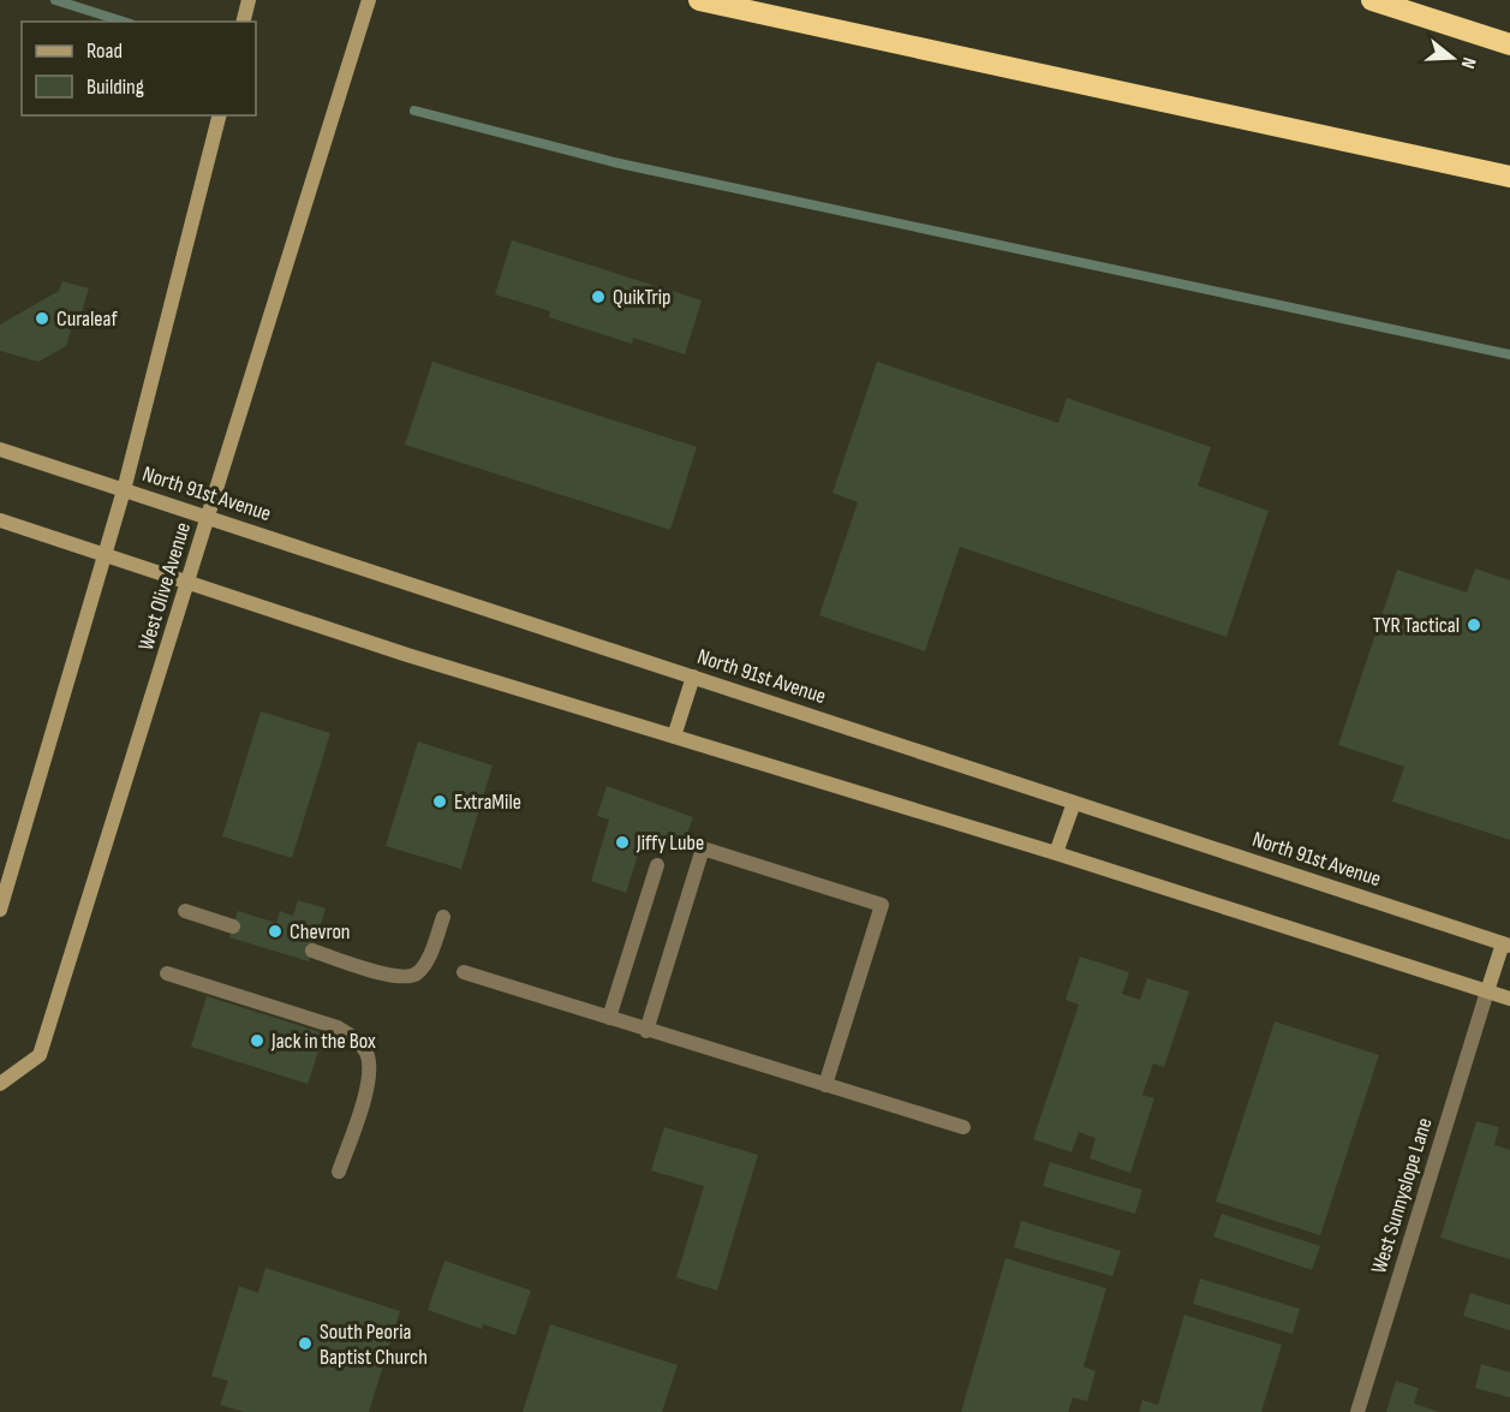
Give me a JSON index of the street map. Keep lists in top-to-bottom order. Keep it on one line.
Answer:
{"streets":{"main road":["North 91st Avenue","West Olive Avenue"],"street":["West Sunnyslope Lane"]},"crossings":[["North 91st Avenue","West Olive Avenue"]],"places":["QuikTrip","Curaleaf","TYR Tactical","ExtraMile","Jiffy Lube","Chevron","Jack in the Box","South Peoria Baptist Church"],"legend":["Road","Building"],"north":"right"}
